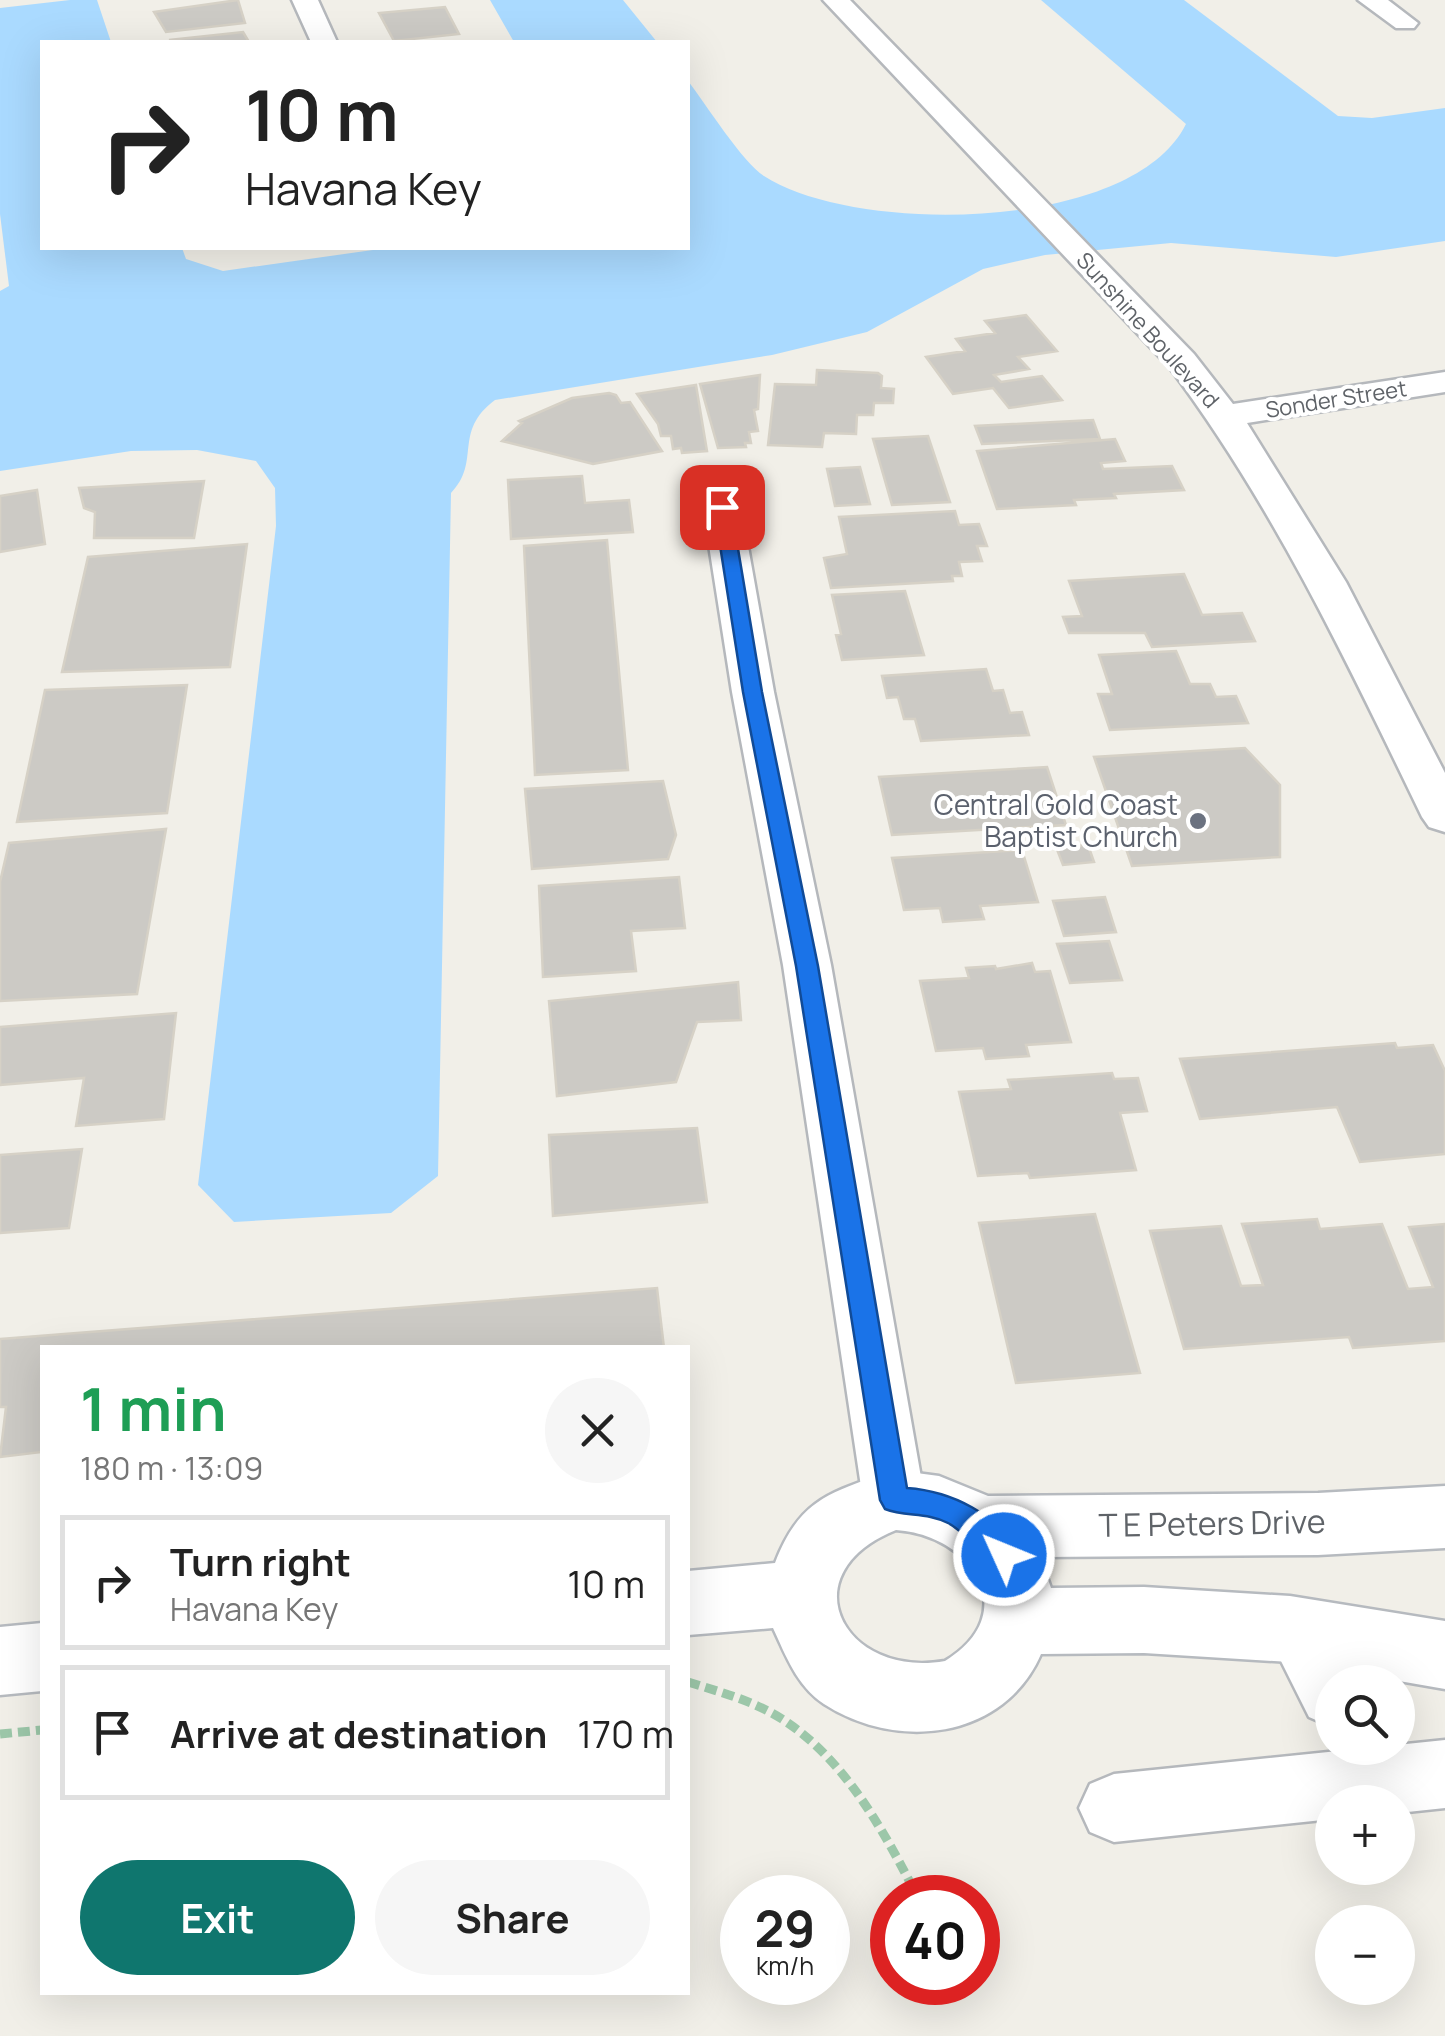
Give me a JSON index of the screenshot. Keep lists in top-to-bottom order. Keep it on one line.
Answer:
{"streets":{"street":["Sunshine Boulevard","Sonder Street","T E Peters Drive"]},"crossings":[["Sunshine Boulevard","Sonder Street"]],"places":["Central Gold Coast Baptist Church"],"page":{"turn":["10 m","Havana Key"],"heading":["1 min","180 m · 13:09"],"list":[{"name":"Turn right","note":"Havana Key","value":"10 m"},{"name":"Arrive at destination","value":"170 m"}],"map_buttons":["+","−"],"buttons":["Exit","Share"],"speed":"29 km/h","limit":"40"}}
